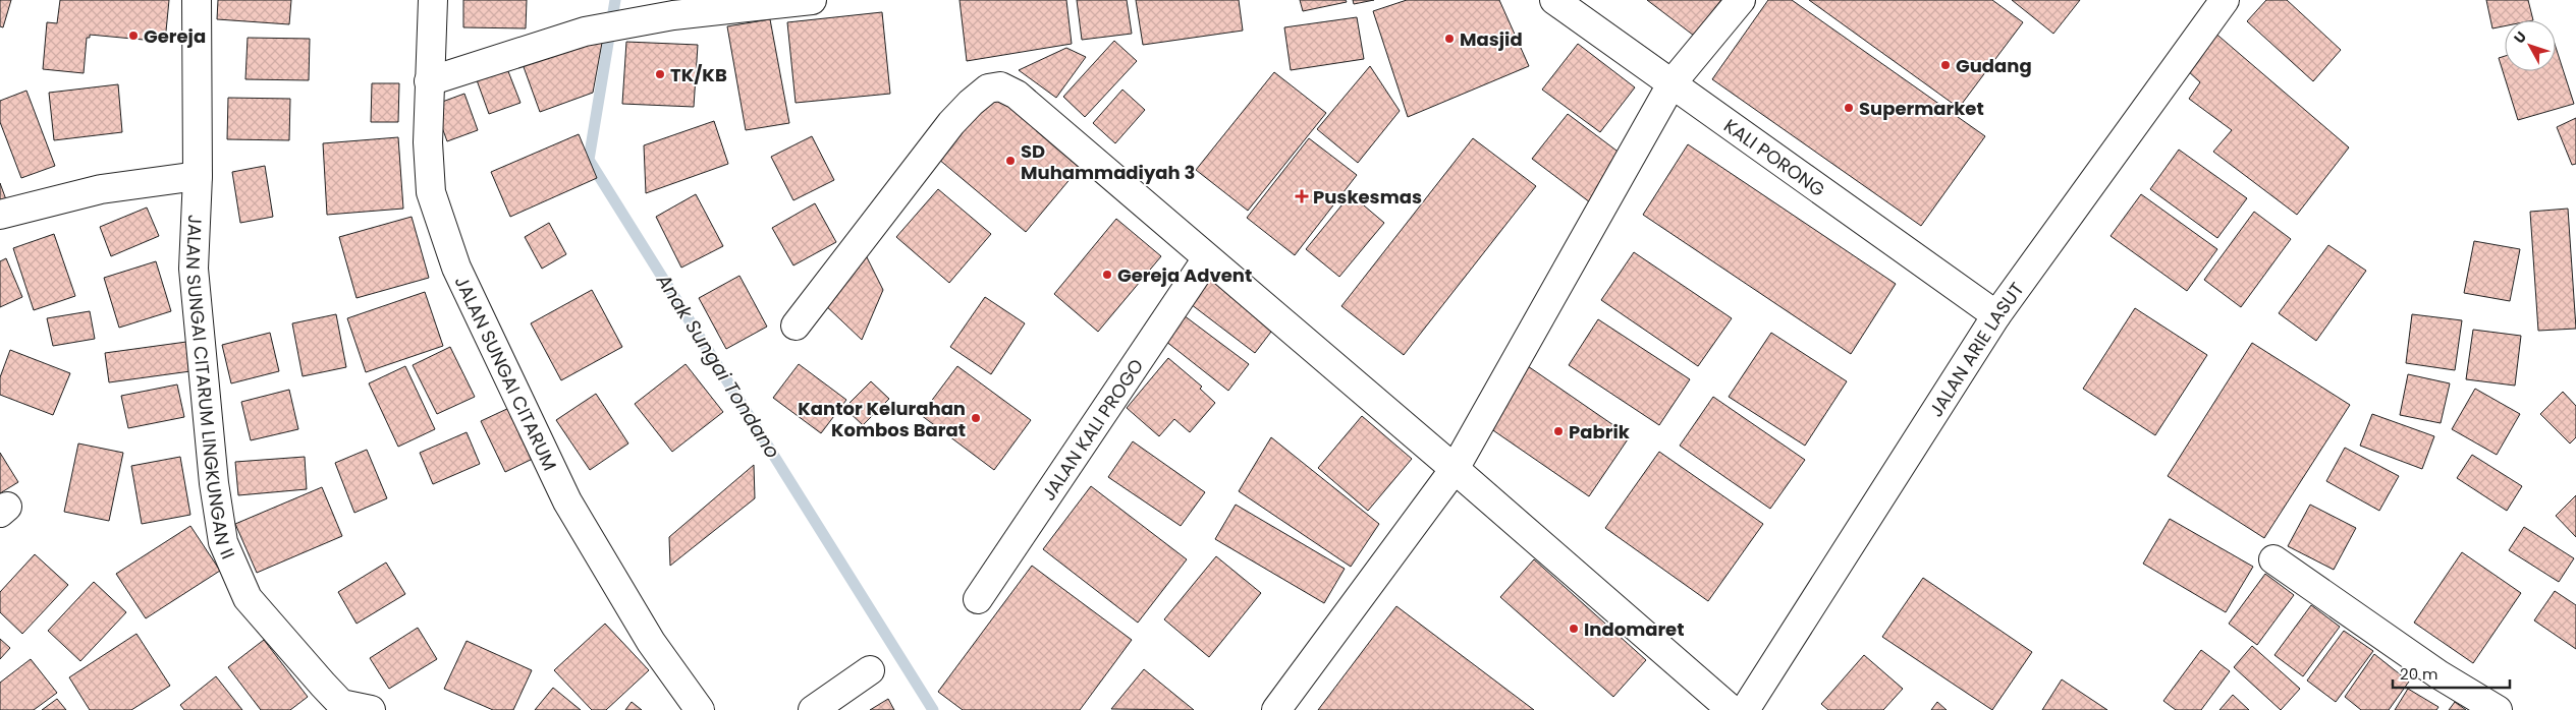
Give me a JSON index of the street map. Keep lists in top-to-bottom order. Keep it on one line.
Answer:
{"streets":{"street":["KALI PORONG","JALAN ARIE LASUT","JALAN SUNGAI CITARUM","JALAN SUNGAI CITARUM LINGKUNGAN II","JALAN KALI PROGO"]},"crossings":[["KALI PORONG","JALAN ARIE LASUT"]],"water":["Anak Sungai Tondano"],"places":{"other":["Gereja","Masjid","Gudang","TK/KB","Supermarket","SD Muhammadiyah 3","Gereja Advent","Kantor Kelurahan Kombos Barat","Pabrik","Indomaret"],"health":["Puskesmas"]},"scale_bar":"20 m","north":"top left"}
